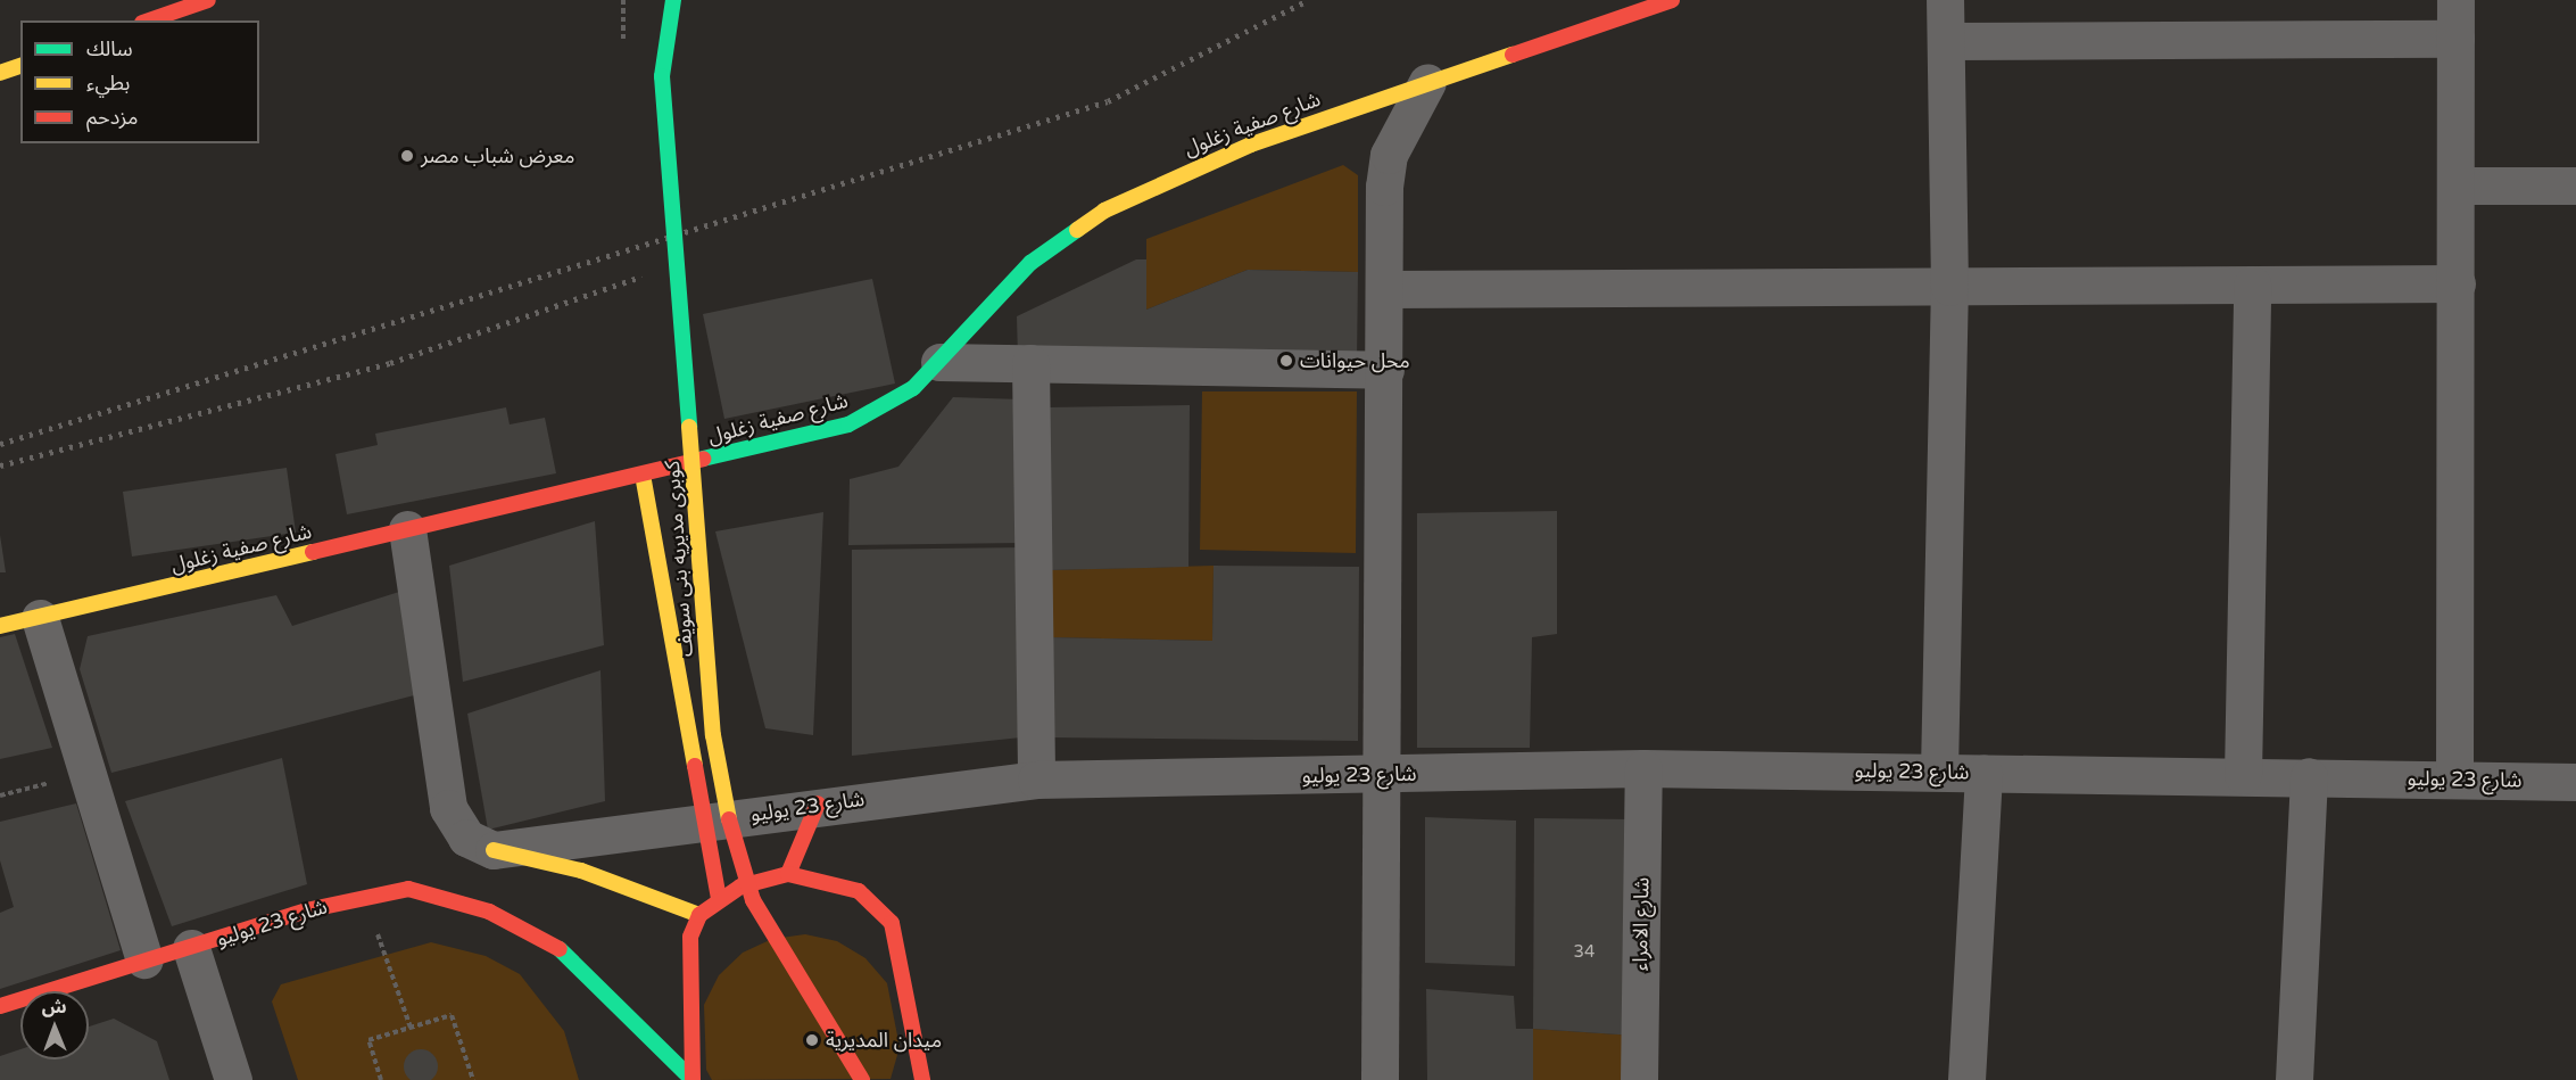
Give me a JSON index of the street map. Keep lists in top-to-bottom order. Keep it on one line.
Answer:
{"streets":{"main road":["شارع صفية زغلول","كوبرى مديريه بنى سويف","شارع 23 يوليو"],"street":["شارع الامراء"]},"crossings":[["شارع 23 يوليو","شارع الامراء"]],"places":["معرض شباب مصر","محل حيوانات","ميدان المديرية"],"house_numbers":["34"],"legend":["سالك","بطيء","مزدحم"],"north":"top"}
